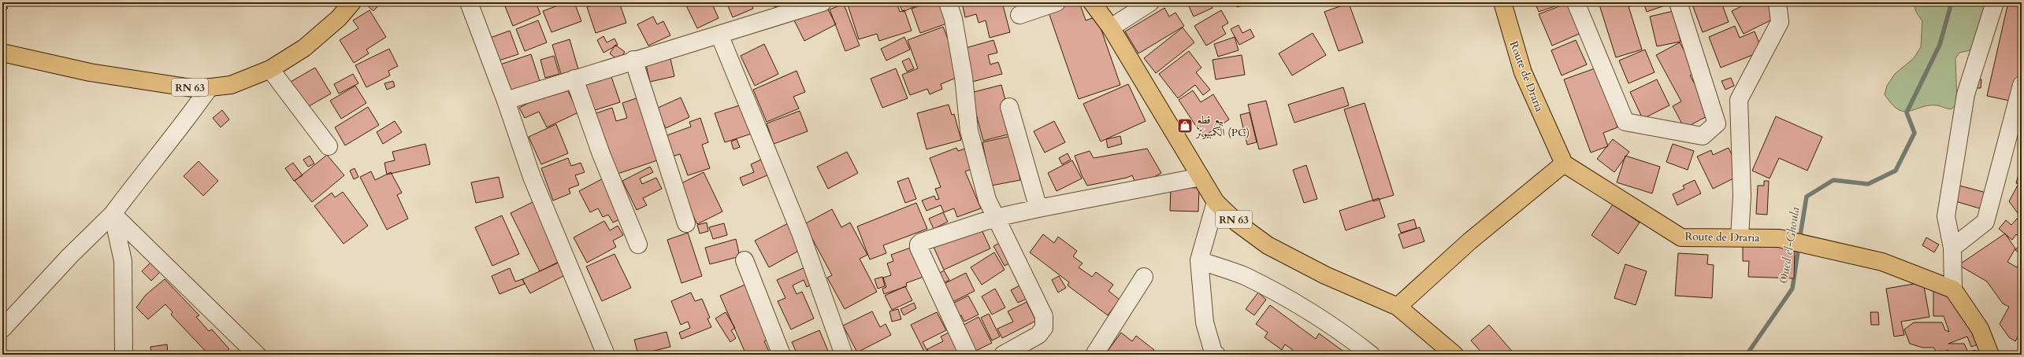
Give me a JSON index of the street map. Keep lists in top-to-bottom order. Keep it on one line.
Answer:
{"streets":{"main road":["Route de Draria","RN 63"]},"water":["Oued el-Ghoula"],"places":{"shop":["بيع قطع الكمبيوتر (PC)"]}}
